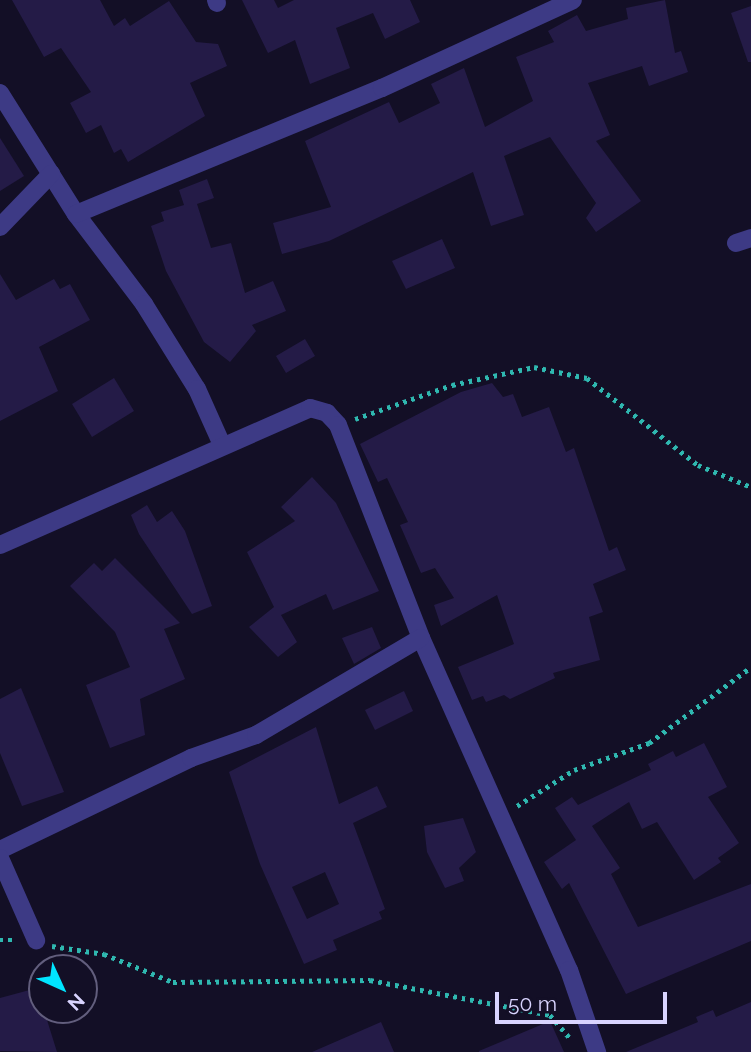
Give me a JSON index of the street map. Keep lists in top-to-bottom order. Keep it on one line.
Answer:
{"scale_bar":"50 m","north":"bottom right"}
